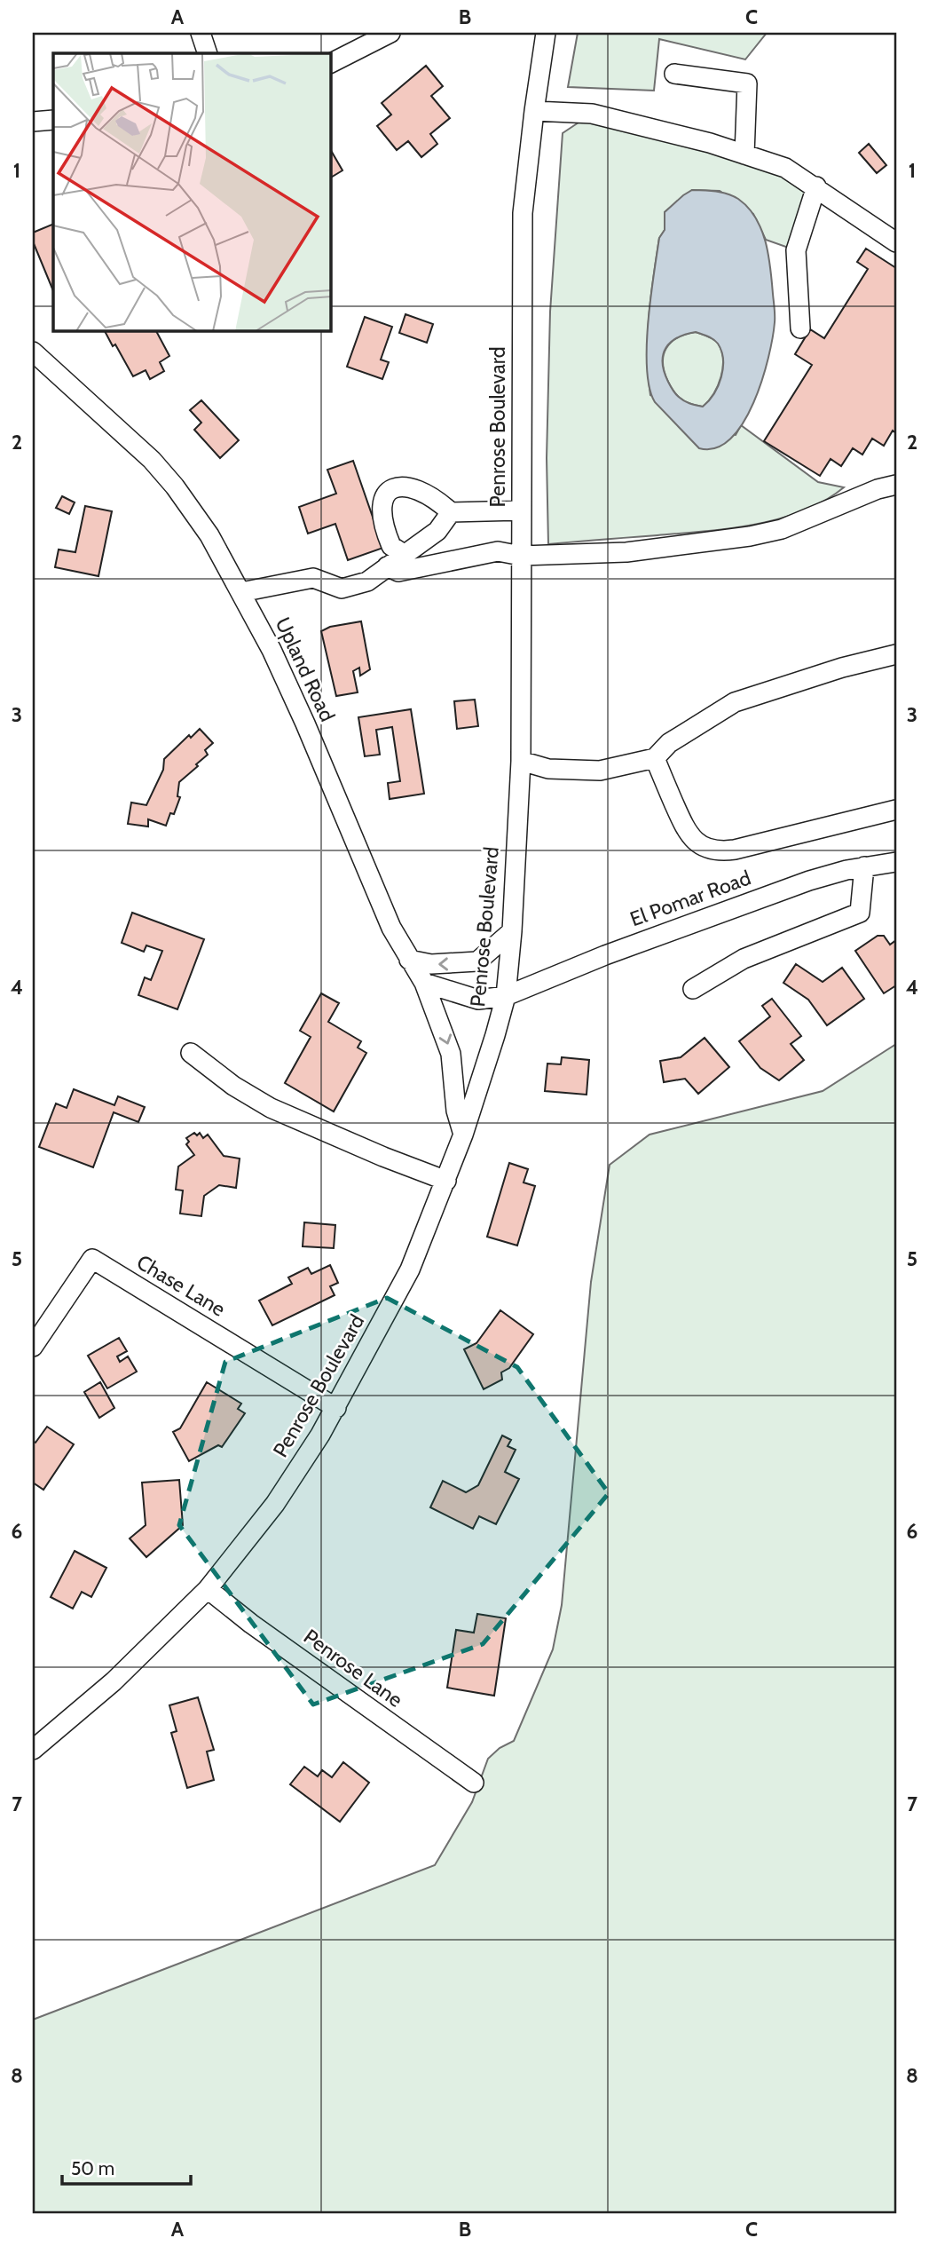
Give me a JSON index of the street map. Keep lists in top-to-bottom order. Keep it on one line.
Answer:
{"streets":{"street":["Penrose Boulevard","Upland Road","El Pomar Road","Chase Lane","Penrose Lane"]},"crossings":[["Penrose Boulevard","Upland Road"],["Penrose Boulevard","El Pomar Road"],["Penrose Boulevard","Chase Lane"],["Penrose Boulevard","Penrose Lane"]],"scale_bar":"50 m","grid":{"columns":["A","B","C"],"rows":["1","2","3","4","5","6","7","8"]}}
